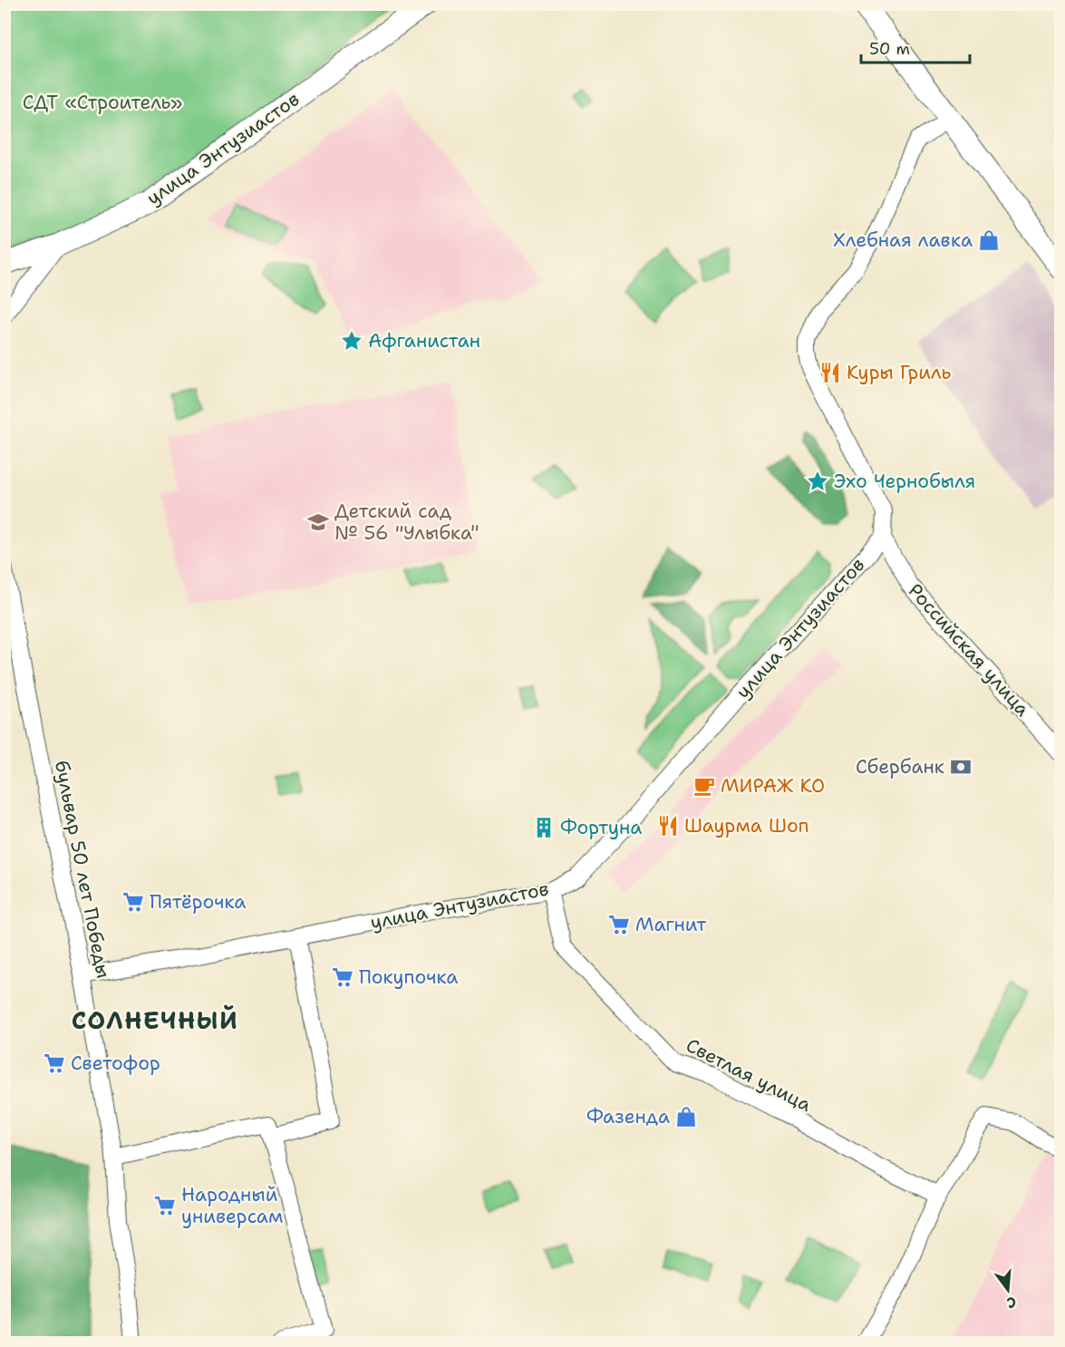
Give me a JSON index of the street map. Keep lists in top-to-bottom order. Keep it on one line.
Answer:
{"streets":{"main road":["улица Энтузиастов"],"street":["Российская улица","бульвар 50 лет Победы","Светлая улица"]},"crossings":[["улица Энтузиастов","Российская улица"],["улица Энтузиастов","бульвар 50 лет Победы"],["улица Энтузиастов","Светлая улица"]],"districts":["СОЛНЕЧНЫЙ"],"parks":["СДТ «Строитель»"],"places":{"shop":["Хлебная лавка","Фазенда"],"place":["Афганистан","Эхо Чернобыля"],"restaurant":["Куры Гриль","Шаурма Шоп"],"school or university":["Детский сад № 56 \"Улыбка\""],"bank":["Сбербанк"],"cafe":["МИРАЖ КО"],"building":["Фортуна"],"supermarket":["Пятёрочка","Магнит","Покупочка","Светофор","Народный универсам"]},"scale_bar":"50 m","north":"bottom"}
